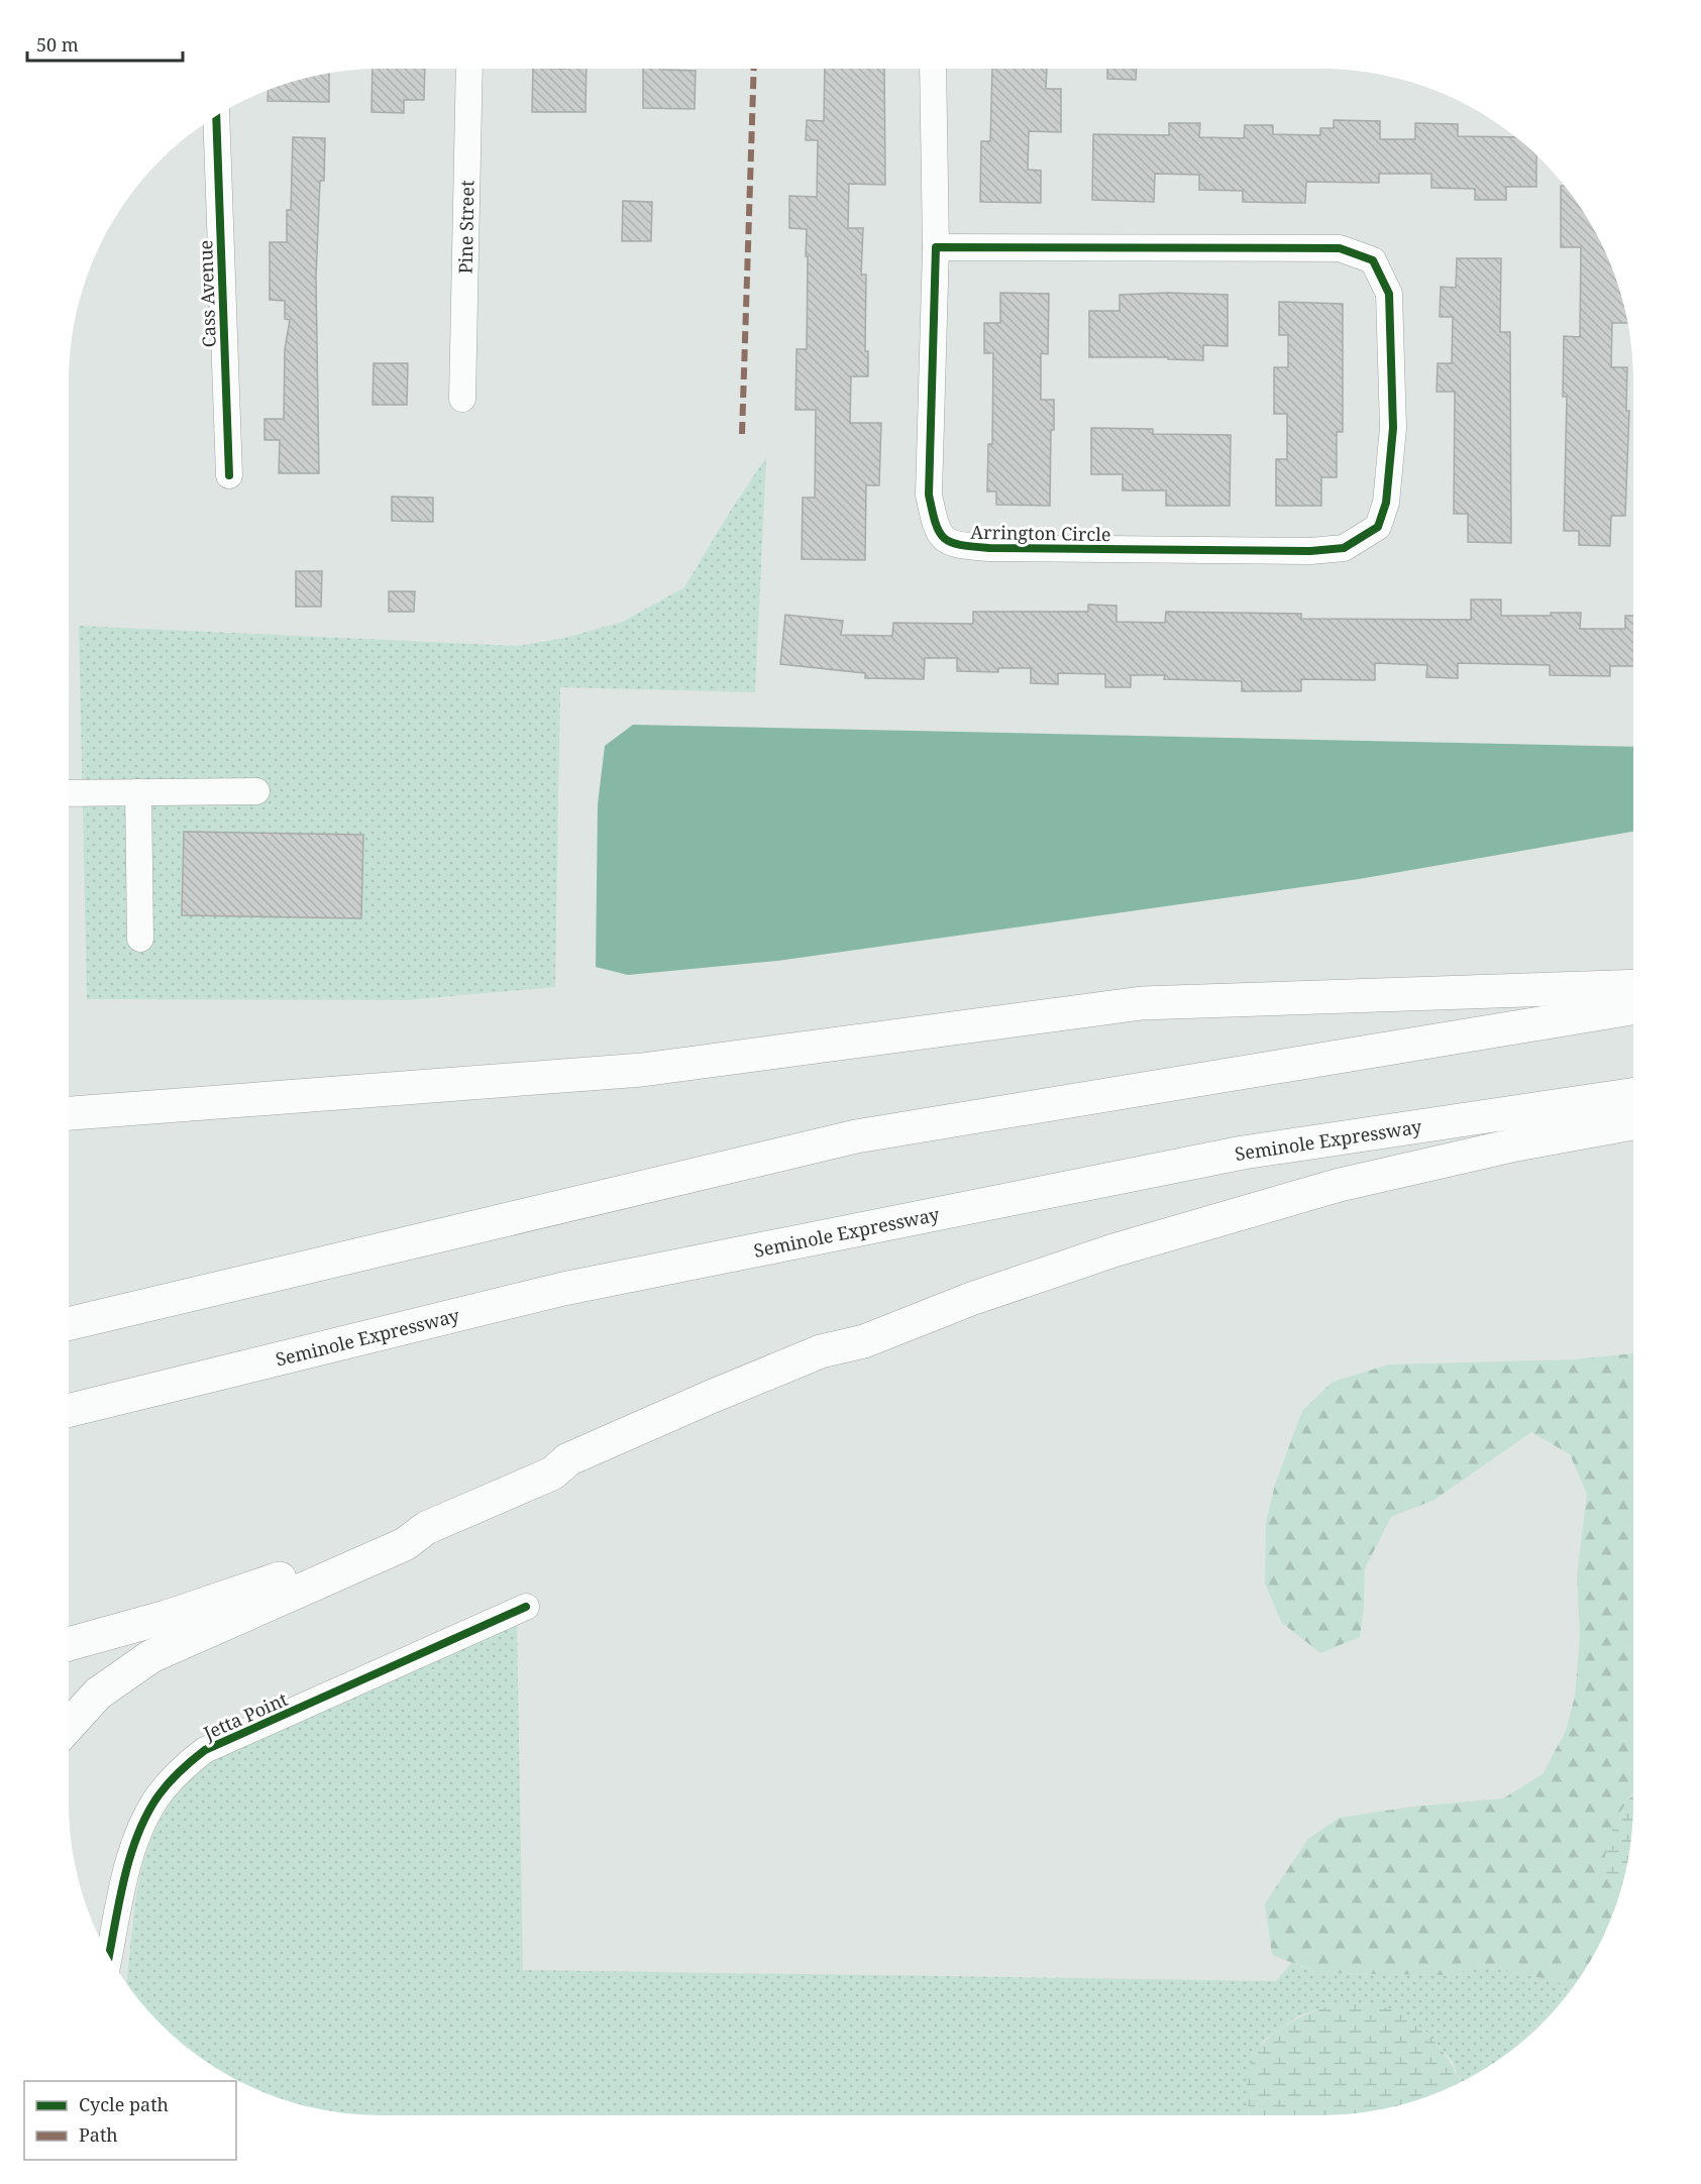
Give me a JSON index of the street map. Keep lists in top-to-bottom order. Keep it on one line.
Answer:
{"streets":{"highway":["Seminole Expressway"],"street":["Pine Street","Cass Avenue","Arrington Circle","Jetta Point"]},"legend":["Cycle path","Path"],"scale_bar":"50 m"}
